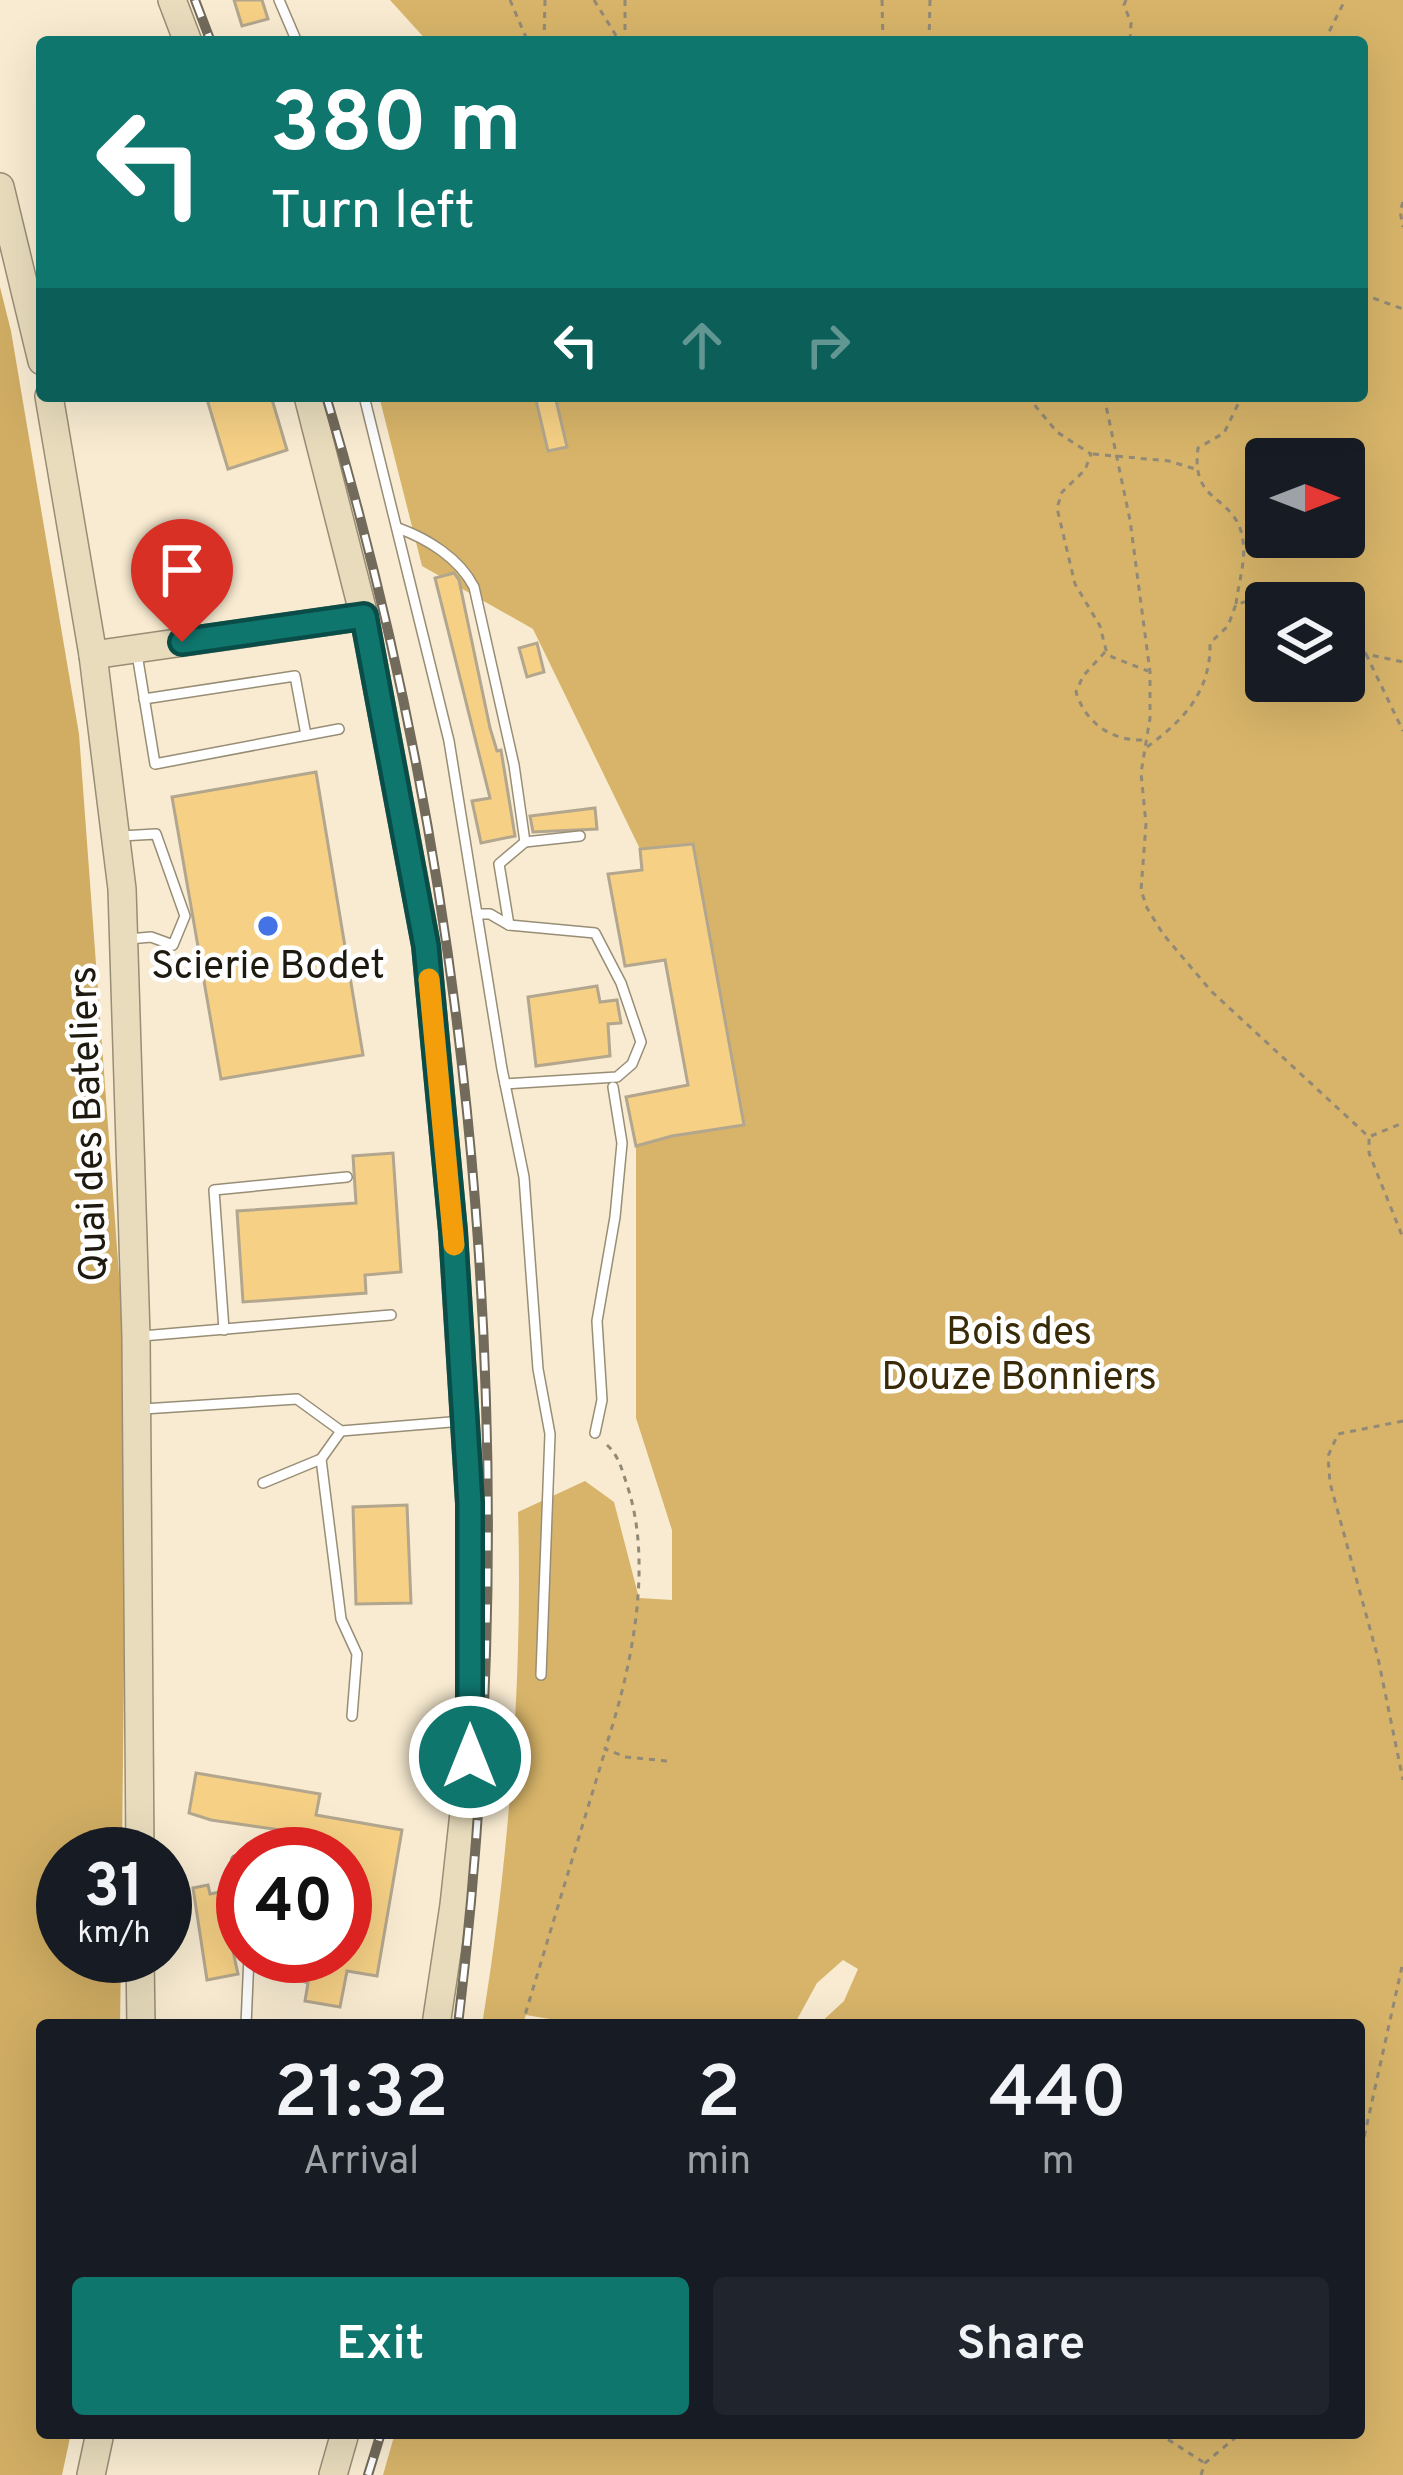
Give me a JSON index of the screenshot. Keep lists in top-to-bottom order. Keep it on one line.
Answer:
{"streets":{"street":["Quai des Bateliers"]},"parks":["Bois des Douze Bonniers"],"places":["Scierie Bodet"],"north":"right","page":{"turn":["380 m","Turn left"],"speed":"31 km/h","limit":"40","eta":["21:32","Arrival","2","min","440","m"],"buttons":["Exit","Share"]}}
